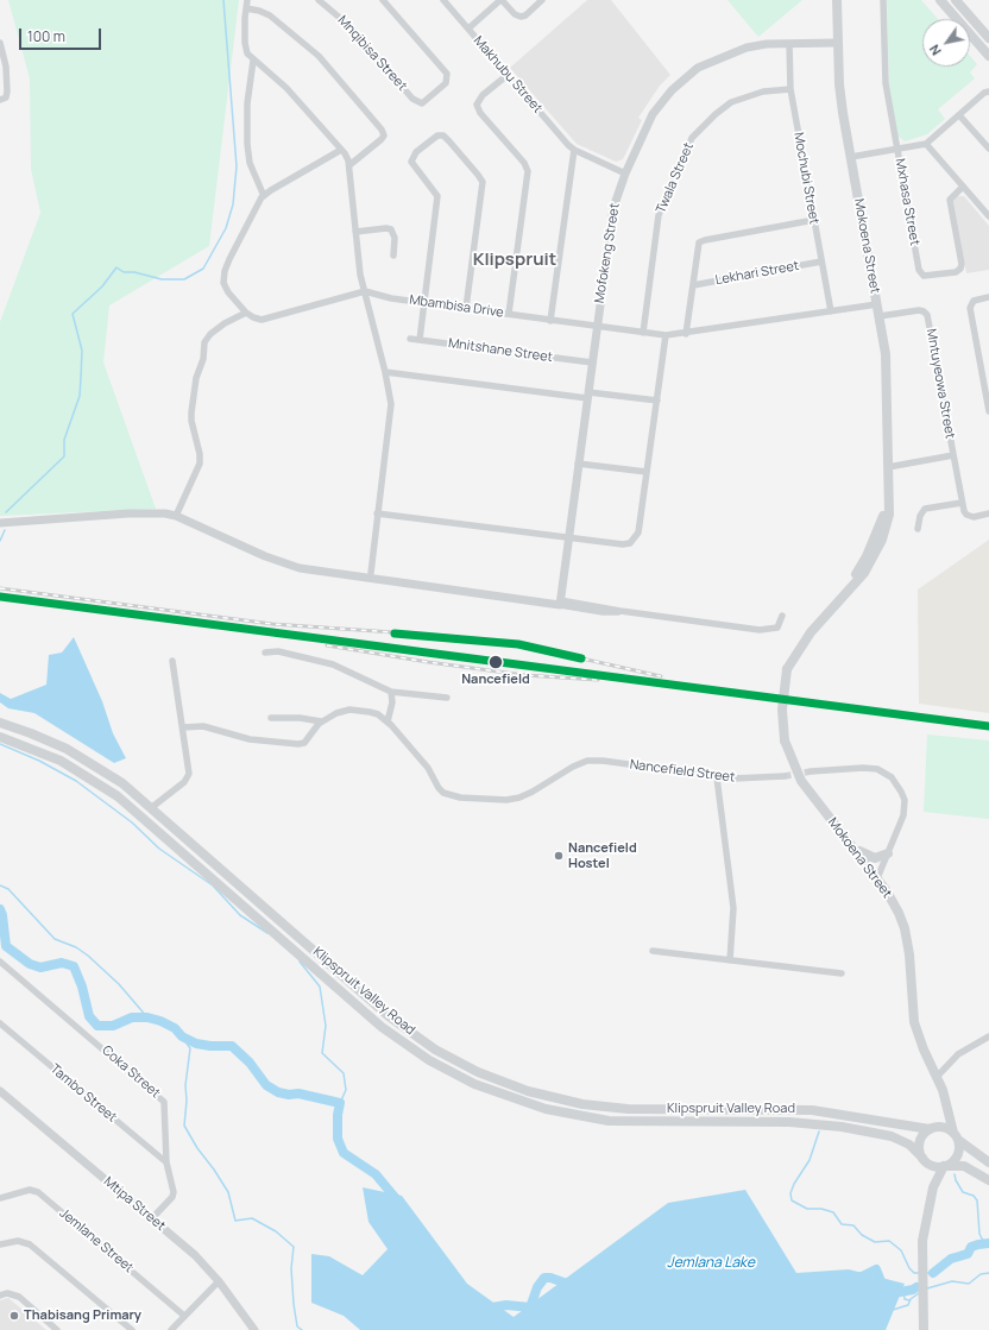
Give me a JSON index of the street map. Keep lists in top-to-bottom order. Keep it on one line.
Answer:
{"streets":{"main road":["Mokoena Street","Klipspruit Valley Road"],"street":["Mnqibisa Street","Makhubu Street","Twala Street","Mochubi Street","Mxhasa Street","Mofokeng Street","Lekhari Street","Mbambisa Drive","Mnitshane Street","Mntuyeowa Street","Nancefield Street","Coka Street","Tambo Street","Mtipa Street","Jemlane Street"]},"crossings":[["Makhubu Street","Mofokeng Street"],["Twala Street","Mochubi Street"],["Twala Street","Mbambisa Drive"],["Mochubi Street","Mofokeng Street"],["Mochubi Street","Lekhari Street"],["Mochubi Street","Mbambisa Drive"],["Mokoena Street","Mofokeng Street"],["Mokoena Street","Mbambisa Drive"],["Mokoena Street","Mntuyeowa Street"],["Mokoena Street","Klipspruit Valley Road"],["Mofokeng Street","Mbambisa Drive"],["Mofokeng Street","Mnitshane Street"],["Coka Street","Tambo Street"],["Coka Street","Mtipa Street"]],"districts":["Klipspruit"],"water":["Jemlana Lake"],"places":["Nancefield","Nancefield Hostel","Thabisang Primary"],"scale_bar":"100 m","north":"bottom left"}
